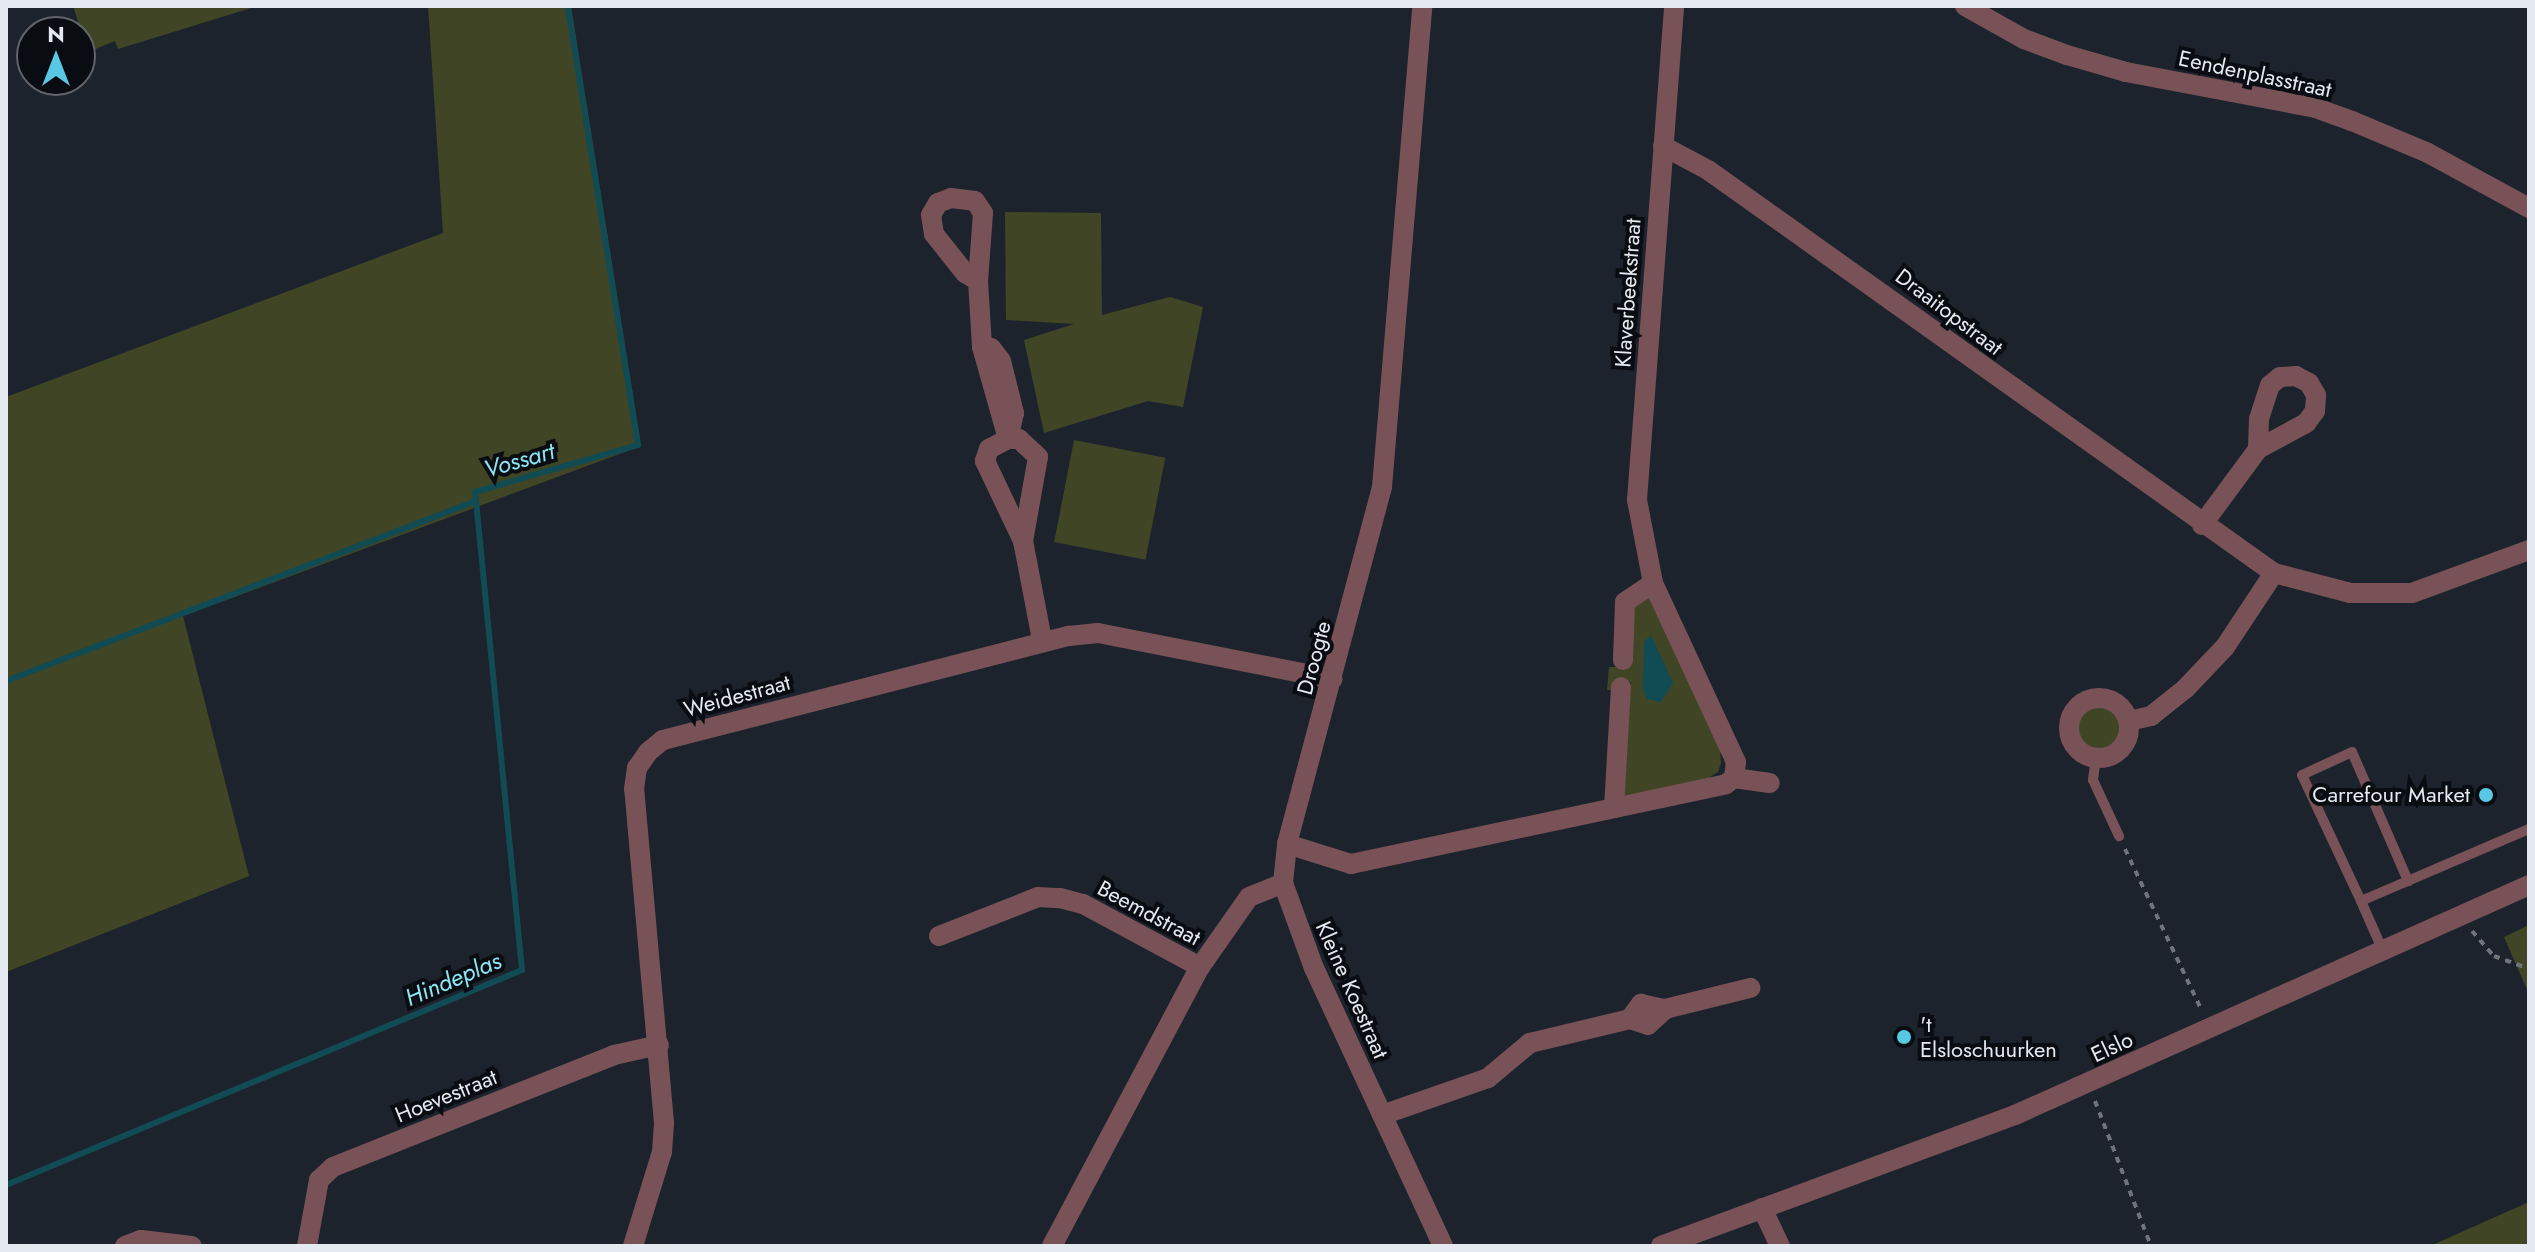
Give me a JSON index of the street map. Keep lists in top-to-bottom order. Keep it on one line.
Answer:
{"streets":{"street":["Eendenplasstraat","Klaverbeekstraat","Draaitopstraat","Droogte","Weidestraat","Beemdstraat","Kleine Koestraat","Elslo","Hoevestraat"]},"crossings":[["Klaverbeekstraat","Draaitopstraat"],["Droogte","Weidestraat"],["Droogte","Kleine Koestraat"],["Weidestraat","Hoevestraat"]],"water":["Vossart","Hindeplas"],"places":["Carrefour Market","'t Elsloschuurken"],"north":"top"}
